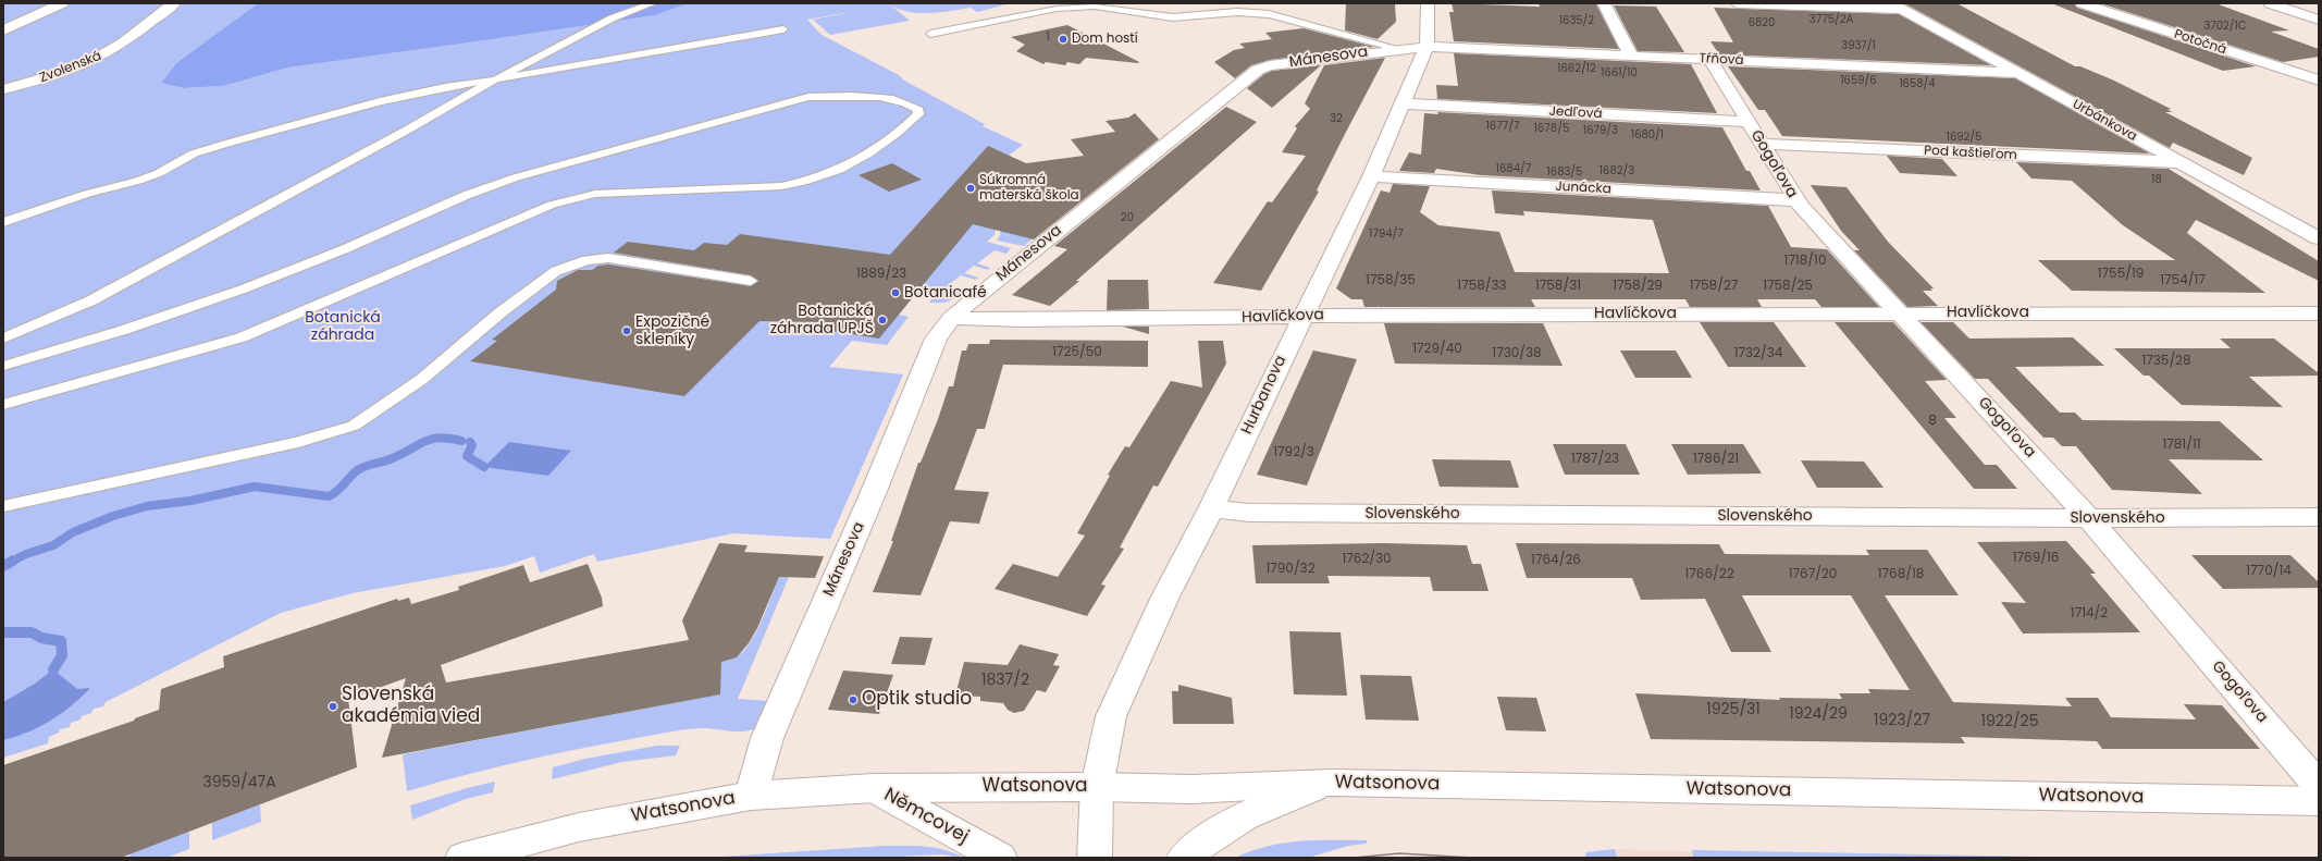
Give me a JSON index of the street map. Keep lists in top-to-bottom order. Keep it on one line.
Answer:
{"streets":{"street":["Potočná","Mánesova","Tŕňová","Zvolenská","Jedľová","Urbánkova","Pod kaštieľom","Gogoľova","Junácka","Havlíčkova","Hurbanova","Slovenského","Watsonova","Němcovej"]},"crossings":[["Mánesova","Tŕňová"],["Mánesova","Havlíčkova"],["Mánesova","Hurbanova"],["Mánesova","Watsonova"],["Tŕňová","Urbánkova"],["Tŕňová","Gogoľova"],["Tŕňová","Hurbanova"],["Jedľová","Gogoľova"],["Jedľová","Hurbanova"],["Urbánkova","Pod kaštieľom"],["Pod kaštieľom","Gogoľova"],["Gogoľova","Junácka"],["Gogoľova","Havlíčkova"],["Gogoľova","Slovenského"],["Junácka","Hurbanova"],["Havlíčkova","Hurbanova"],["Hurbanova","Slovenského"],["Hurbanova","Watsonova"],["Watsonova","Němcovej"]],"parks":["Botanická záhrada"],"places":["Dom hostí","Súkromná materská škola","Botanicafé","Botanická záhrada UPJŠ","Expozičné skleníky","Optik studio","Slovenská akadémia vied"],"house_numbers":["3775/2A","1635/2","6820","3702/1C","1","3937/1","1662/12","1661/10","1659/6","1658/4","32","1677/7","1678/5","1679/3","1680/1","1692/5","1684/7","1682/3","1683/5","18","20","1794/7","1718/10","1889/23","1755/19","1758/35","1754/17","1758/33","1758/31","1758/29","1758/27","1758/25","1729/40","1725/50","1730/38","1732/34","1735/28","8","1781/11","1792/3","1787/23","1786/21","1769/16","1762/30","1764/26","1790/32","1770/14","1766/22","1767/20","1768/18","1714/2","1837/2","1925/31","1924/29","1923/27","1922/25","3959/47A"]}
